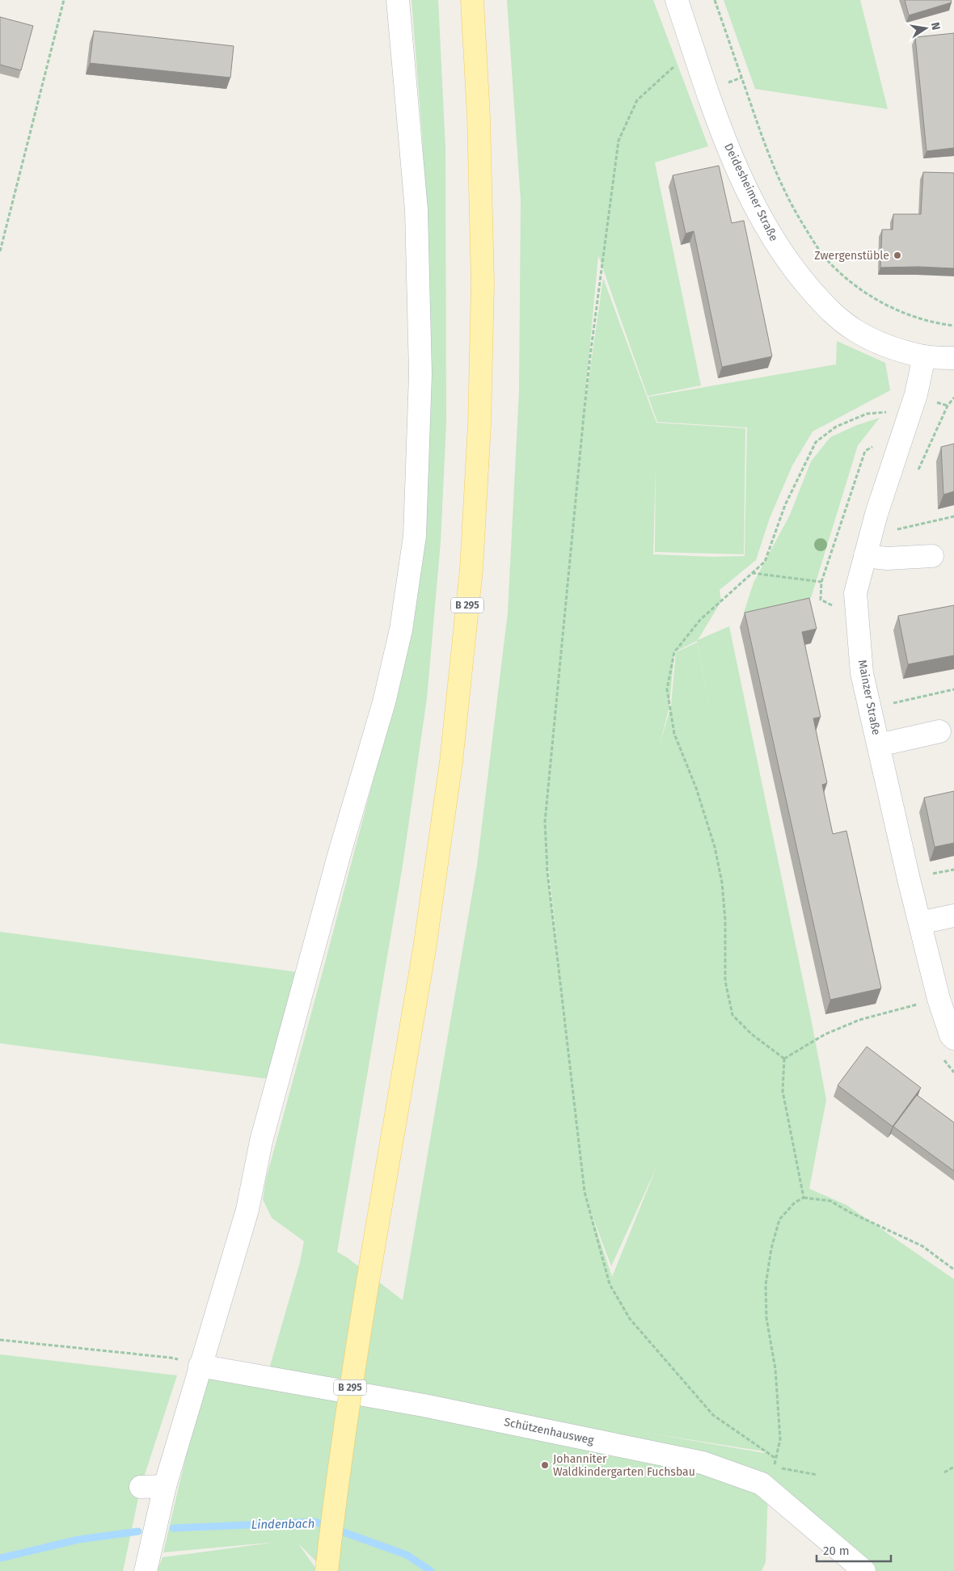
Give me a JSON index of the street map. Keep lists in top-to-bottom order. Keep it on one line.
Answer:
{"streets":{"main road":["B 295"],"street":["Deidesheimer Straße","Mainzer Straße","Schützenhausweg"]},"crossings":[["Deidesheimer Straße","Mainzer Straße"]],"water":["Lindenbach"],"places":["Zwergenstüble","Johanniter Waldkindergarten Fuchsbau"],"scale_bar":"20 m","north":"right"}
